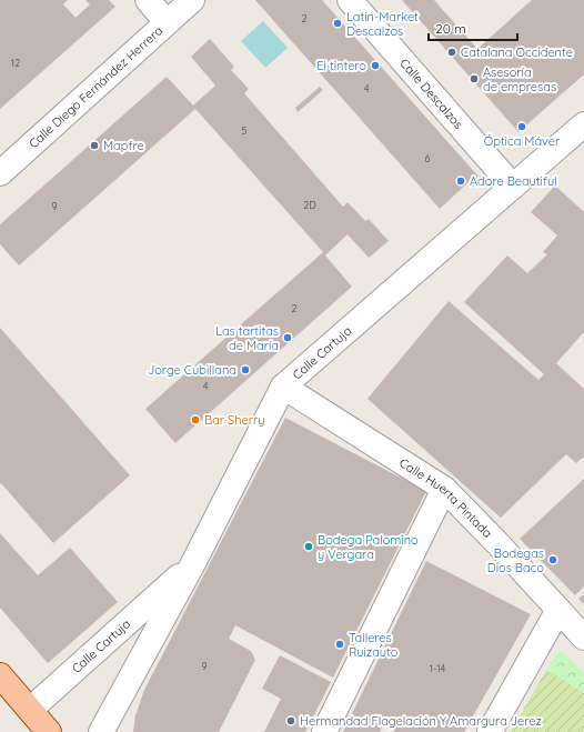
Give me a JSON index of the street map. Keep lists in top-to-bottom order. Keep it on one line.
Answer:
{"streets":{"street":["Calle Diego Fernández Herrera","Calle Descalzos","Calle Cartuja","Calle Huerta Pintada"]},"crossings":[["Calle Descalzos","Calle Cartuja"],["Calle Cartuja","Calle Huerta Pintada"]],"places":["Latin-Market Descalzos","Catalana Occidente","El tintero","Asesoría de empresas","Óptica Máver","Mapfre","Adore Beautiful","Las tartitas de María","Jorge Cubillana","Bar Sherry","Bodega Palomino y Vergara","Bodegas Dios Baco","Talleres Ruizauto","Hermandad Flagelación Y Amargura Jerez"],"house_numbers":["2","12","4","5","6","2D","9","2","4","9","1-14"],"scale_bar":"20 m"}
